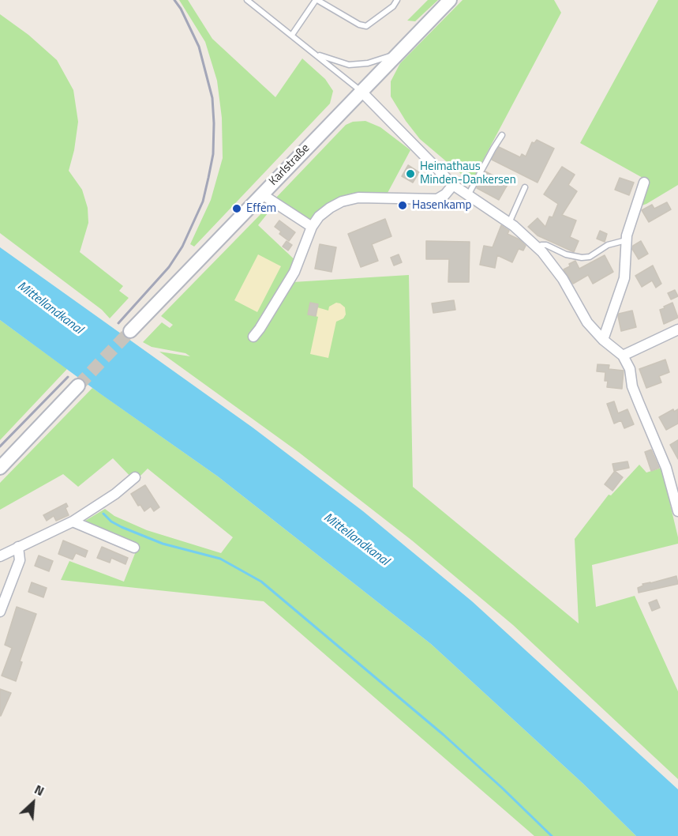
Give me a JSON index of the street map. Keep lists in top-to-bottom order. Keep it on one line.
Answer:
{"streets":{"street":["Karlstraße"]},"water":["Mittellandkanal"],"places":["Heimathaus Minden-Dankersen","Hasenkamp","Effem"],"north":"top right"}
